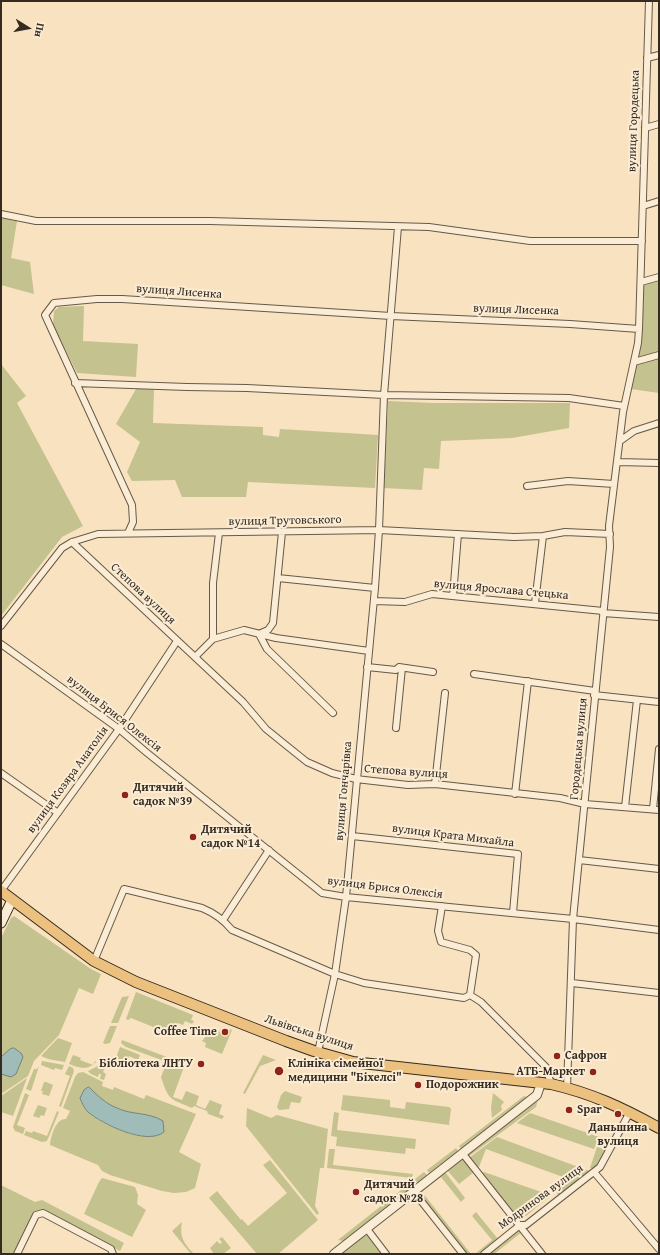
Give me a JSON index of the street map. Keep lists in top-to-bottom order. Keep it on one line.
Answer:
{"streets":{"main road":["Львівська вулиця"],"street":["вулиця Городецька","вулиця Лисенка","вулиця Трутовського","вулиця Ярослава Стецька","Степова вулиця","вулиця Брися Олексія","Городецька вулиця","вулиця Козяра Анатолія","вулиця Гончарівка","вулиця Крата Михайла","Модринова вулиця"]},"crossings":[["вулиця Городецька","вулиця Лисенка"],["вулиця Городецька","Городецька вулиця"],["вулиця Лисенка","вулиця Трутовського"],["вулиця Лисенка","Городецька вулиця"],["вулиця Трутовського","Степова вулиця"],["вулиця Трутовського","Городецька вулиця"],["вулиця Трутовського","вулиця Гончарівка"],["вулиця Ярослава Стецька","Городецька вулиця"],["вулиця Ярослава Стецька","вулиця Гончарівка"],["Степова вулиця","Городецька вулиця"],["Степова вулиця","вулиця Козяра Анатолія"],["Степова вулиця","вулиця Гончарівка"],["вулиця Брися Олексія","Городецька вулиця"],["вулиця Брися Олексія","вулиця Козяра Анатолія"],["вулиця Брися Олексія","вулиця Гончарівка"],["вулиця Брися Олексія","вулиця Крата Михайла"],["Городецька вулиця","Львівська вулиця"],["вулиця Козяра Анатолія","Львівська вулиця"],["вулиця Гончарівка","вулиця Крата Михайла"],["вулиця Гончарівка","Львівська вулиця"],["Львівська вулиця","Модринова вулиця"]],"places":["Дитячий садок №39","Дитячий садок №14","Coffee Time","Сафрон","Бібліотека ЛНТУ","Клініка сімейної медицини \"Біхелсі\"","АТБ-Маркет","Подорожник","Spar","Даньшина вулиця","Дитячий садок №28"],"north":"right"}
